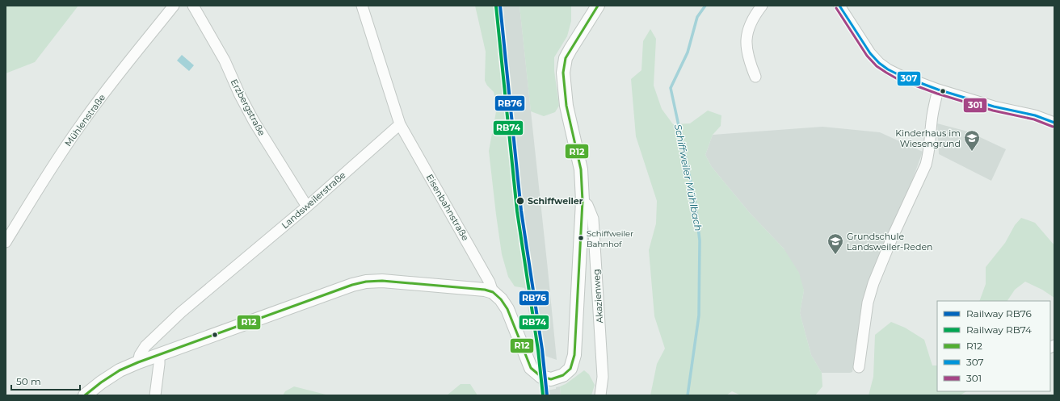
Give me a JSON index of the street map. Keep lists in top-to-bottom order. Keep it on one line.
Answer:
{"streets":{"street":["Erzbergstraße","Mühlenstraße","Landsweilerstraße","Eisenbahnstraße","Akazienweg"]},"crossings":[["Erzbergstraße","Landsweilerstraße"],["Landsweilerstraße","Eisenbahnstraße"]],"water":["Schiffweiler Mühlbach"],"places":{"school or university":["Kinderhaus im Wiesengrund","Grundschule Landsweiler-Reden"],"other":["Schiffweiler","Schiffweiler Bahnhof"]},"lines":["rail line RB76","transit line R12","transit line 307","rail line RB74","transit line 301"],"legend":["Railway RB76","Railway RB74","R12","307","301"],"scale_bar":"50 m"}
